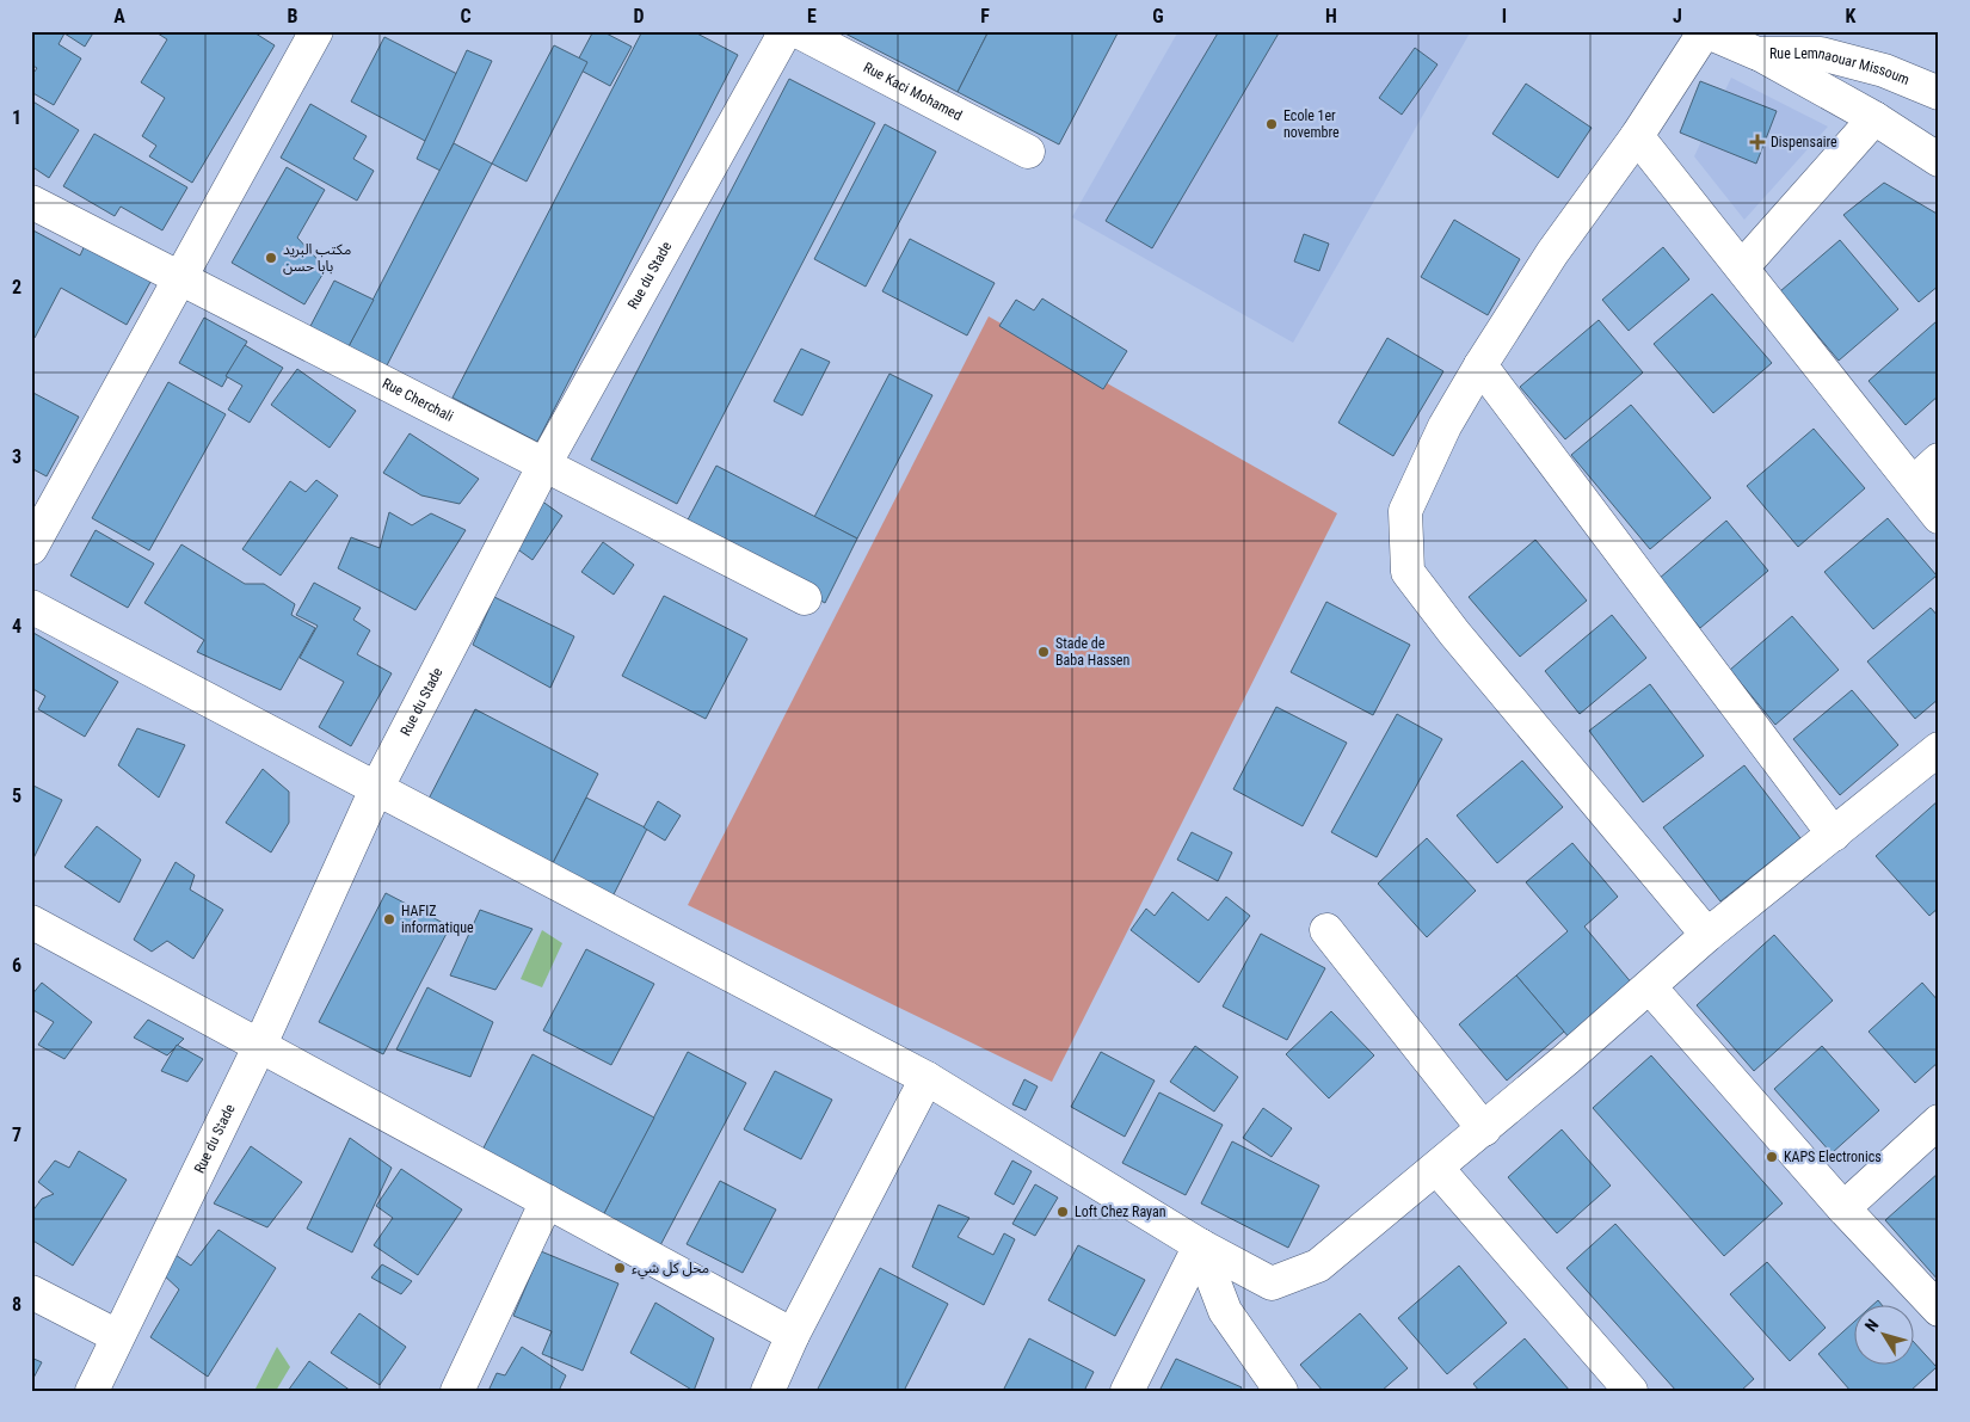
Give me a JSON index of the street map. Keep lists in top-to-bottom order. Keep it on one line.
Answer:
{"streets":{"street":["Rue Lemnaouar Missoum","Rue Kaci Mohamed","Rue du Stade","Rue Cherchali"]},"crossings":[["Rue du Stade","Rue Cherchali"]],"places":{"other":["Ecole 1er novembre","مكتب البريد بابا حسن","Stade de Baba Hassen","HAFIZ informatique","KAPS Electronics","Loft Chez Rayan","محل كل شيء"],"health":["Dispensaire"]},"north":"top left","grid":{"columns":["A","B","C","D","E","F","G","H","I","J","K"],"rows":["1","2","3","4","5","6","7","8"]}}
